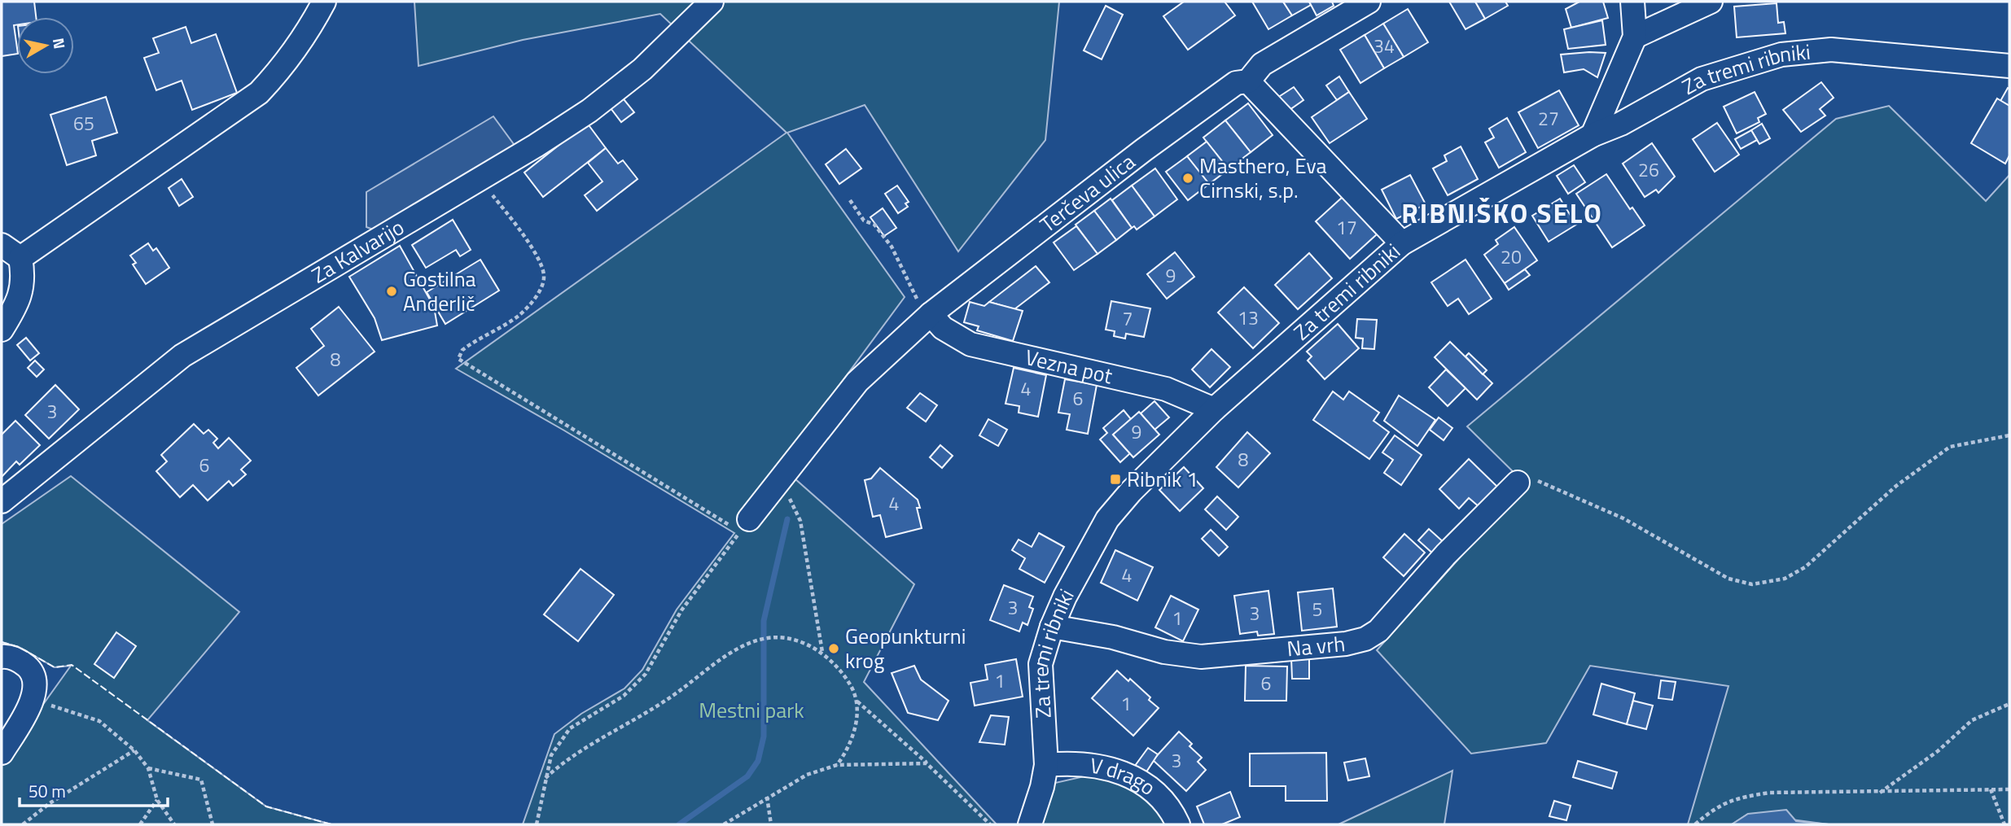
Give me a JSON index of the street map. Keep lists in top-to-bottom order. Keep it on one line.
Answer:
{"streets":{"street":["Za tremi ribniki","Terčeva ulica","Za Kalvarijo","Vezna pot","Na vrh","V drago"]},"crossings":[["Za tremi ribniki","Vezna pot"],["Za tremi ribniki","Na vrh"],["Za tremi ribniki","V drago"],["Terčeva ulica","Vezna pot"]],"districts":["RIBNIŠKO SELO"],"parks":["Mestni park"],"places":{"other":["Masthero, Eva Cirnski, s.p.","Gostilna Anderlič","Geopunkturni krog"],"transit":["Ribnik 1"]},"house_numbers":["34","27","65","26","17","20","9","13","7","8","4","6","3","9","8","6","4","4","3","5","3","1","1","6","1","3"],"scale_bar":"50 m","north":"right"}
